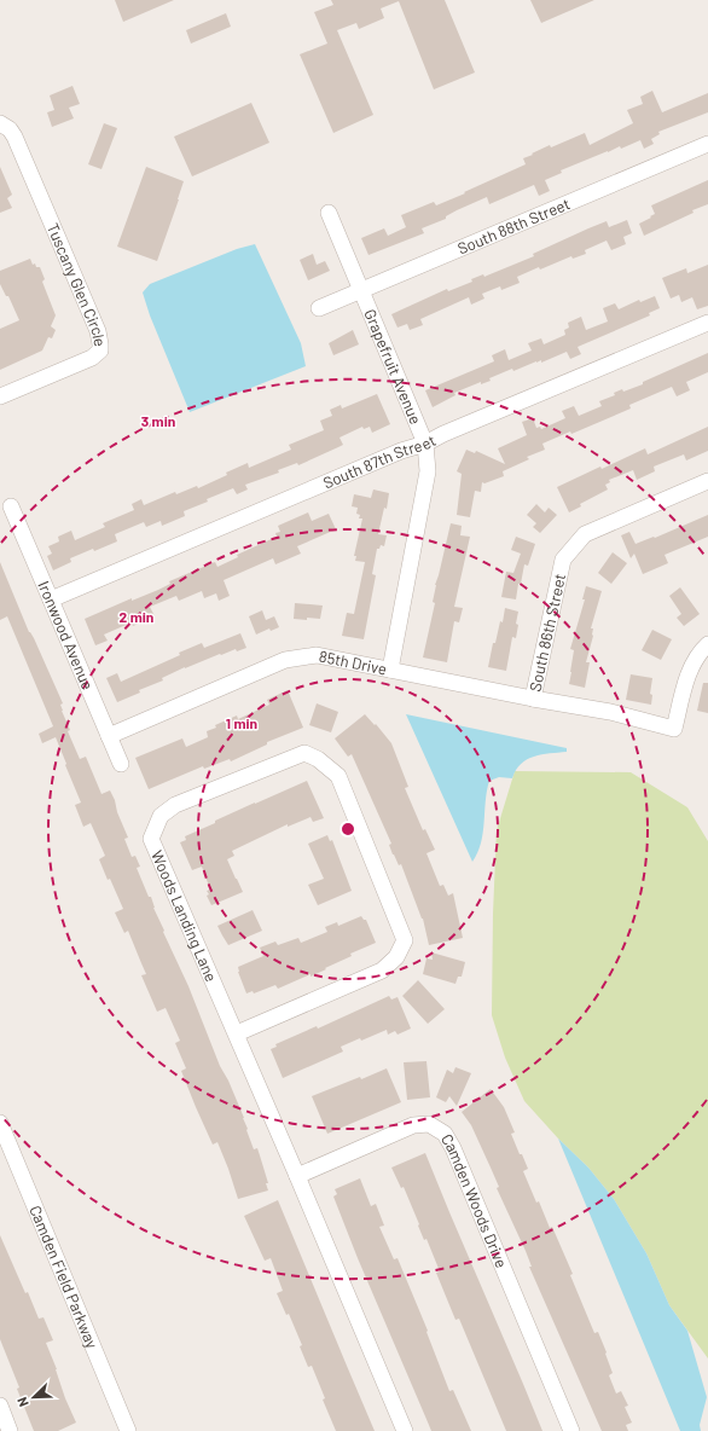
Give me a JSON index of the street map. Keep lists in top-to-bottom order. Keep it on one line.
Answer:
{"streets":{"street":["South 88th Street","Tuscany Glen Circle","Grapefruit Avenue","South 87th Street","South 86th Street","Ironwood Avenue","85th Drive","Woods Landing Lane","Camden Woods Drive","Camden Field Parkway"]},"crossings":[["South 88th Street","Grapefruit Avenue"],["Grapefruit Avenue","South 87th Street"],["Grapefruit Avenue","85th Drive"],["South 87th Street","Ironwood Avenue"],["South 86th Street","85th Drive"],["Ironwood Avenue","85th Drive"],["Woods Landing Lane","Camden Woods Drive"]],"north":"bottom left","rings":["3 min","2 min","1 min"]}
